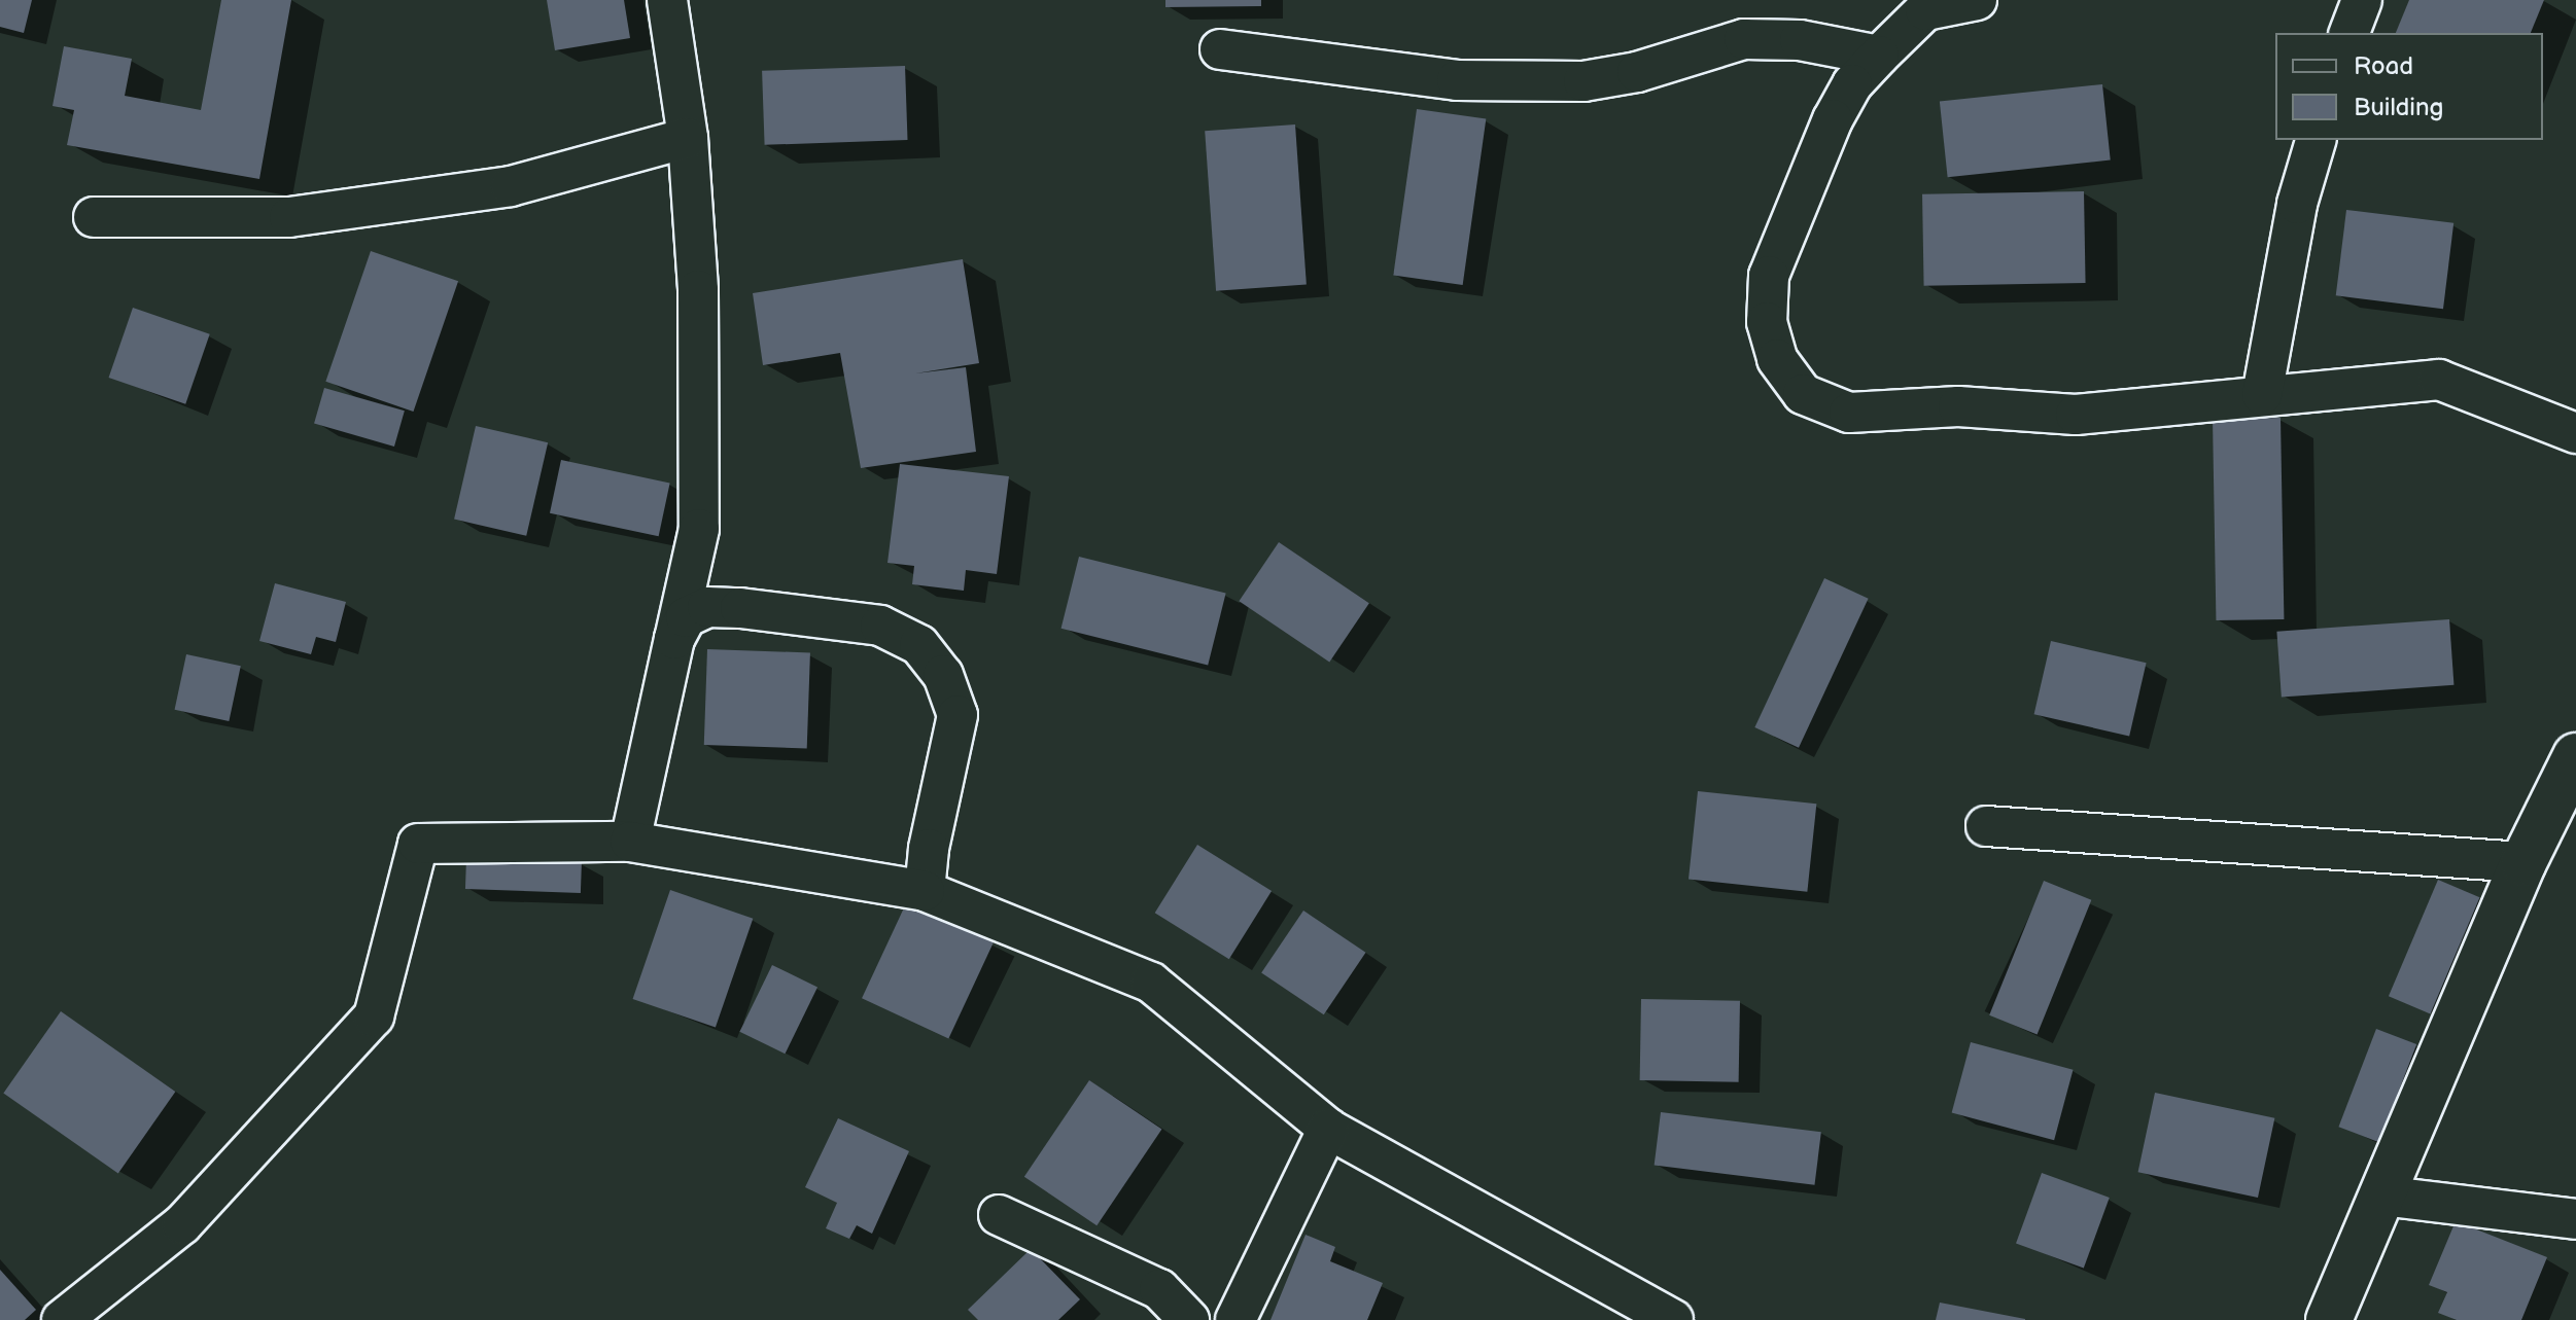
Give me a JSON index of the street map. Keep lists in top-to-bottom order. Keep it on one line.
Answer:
{"legend":["Road","Building"]}
